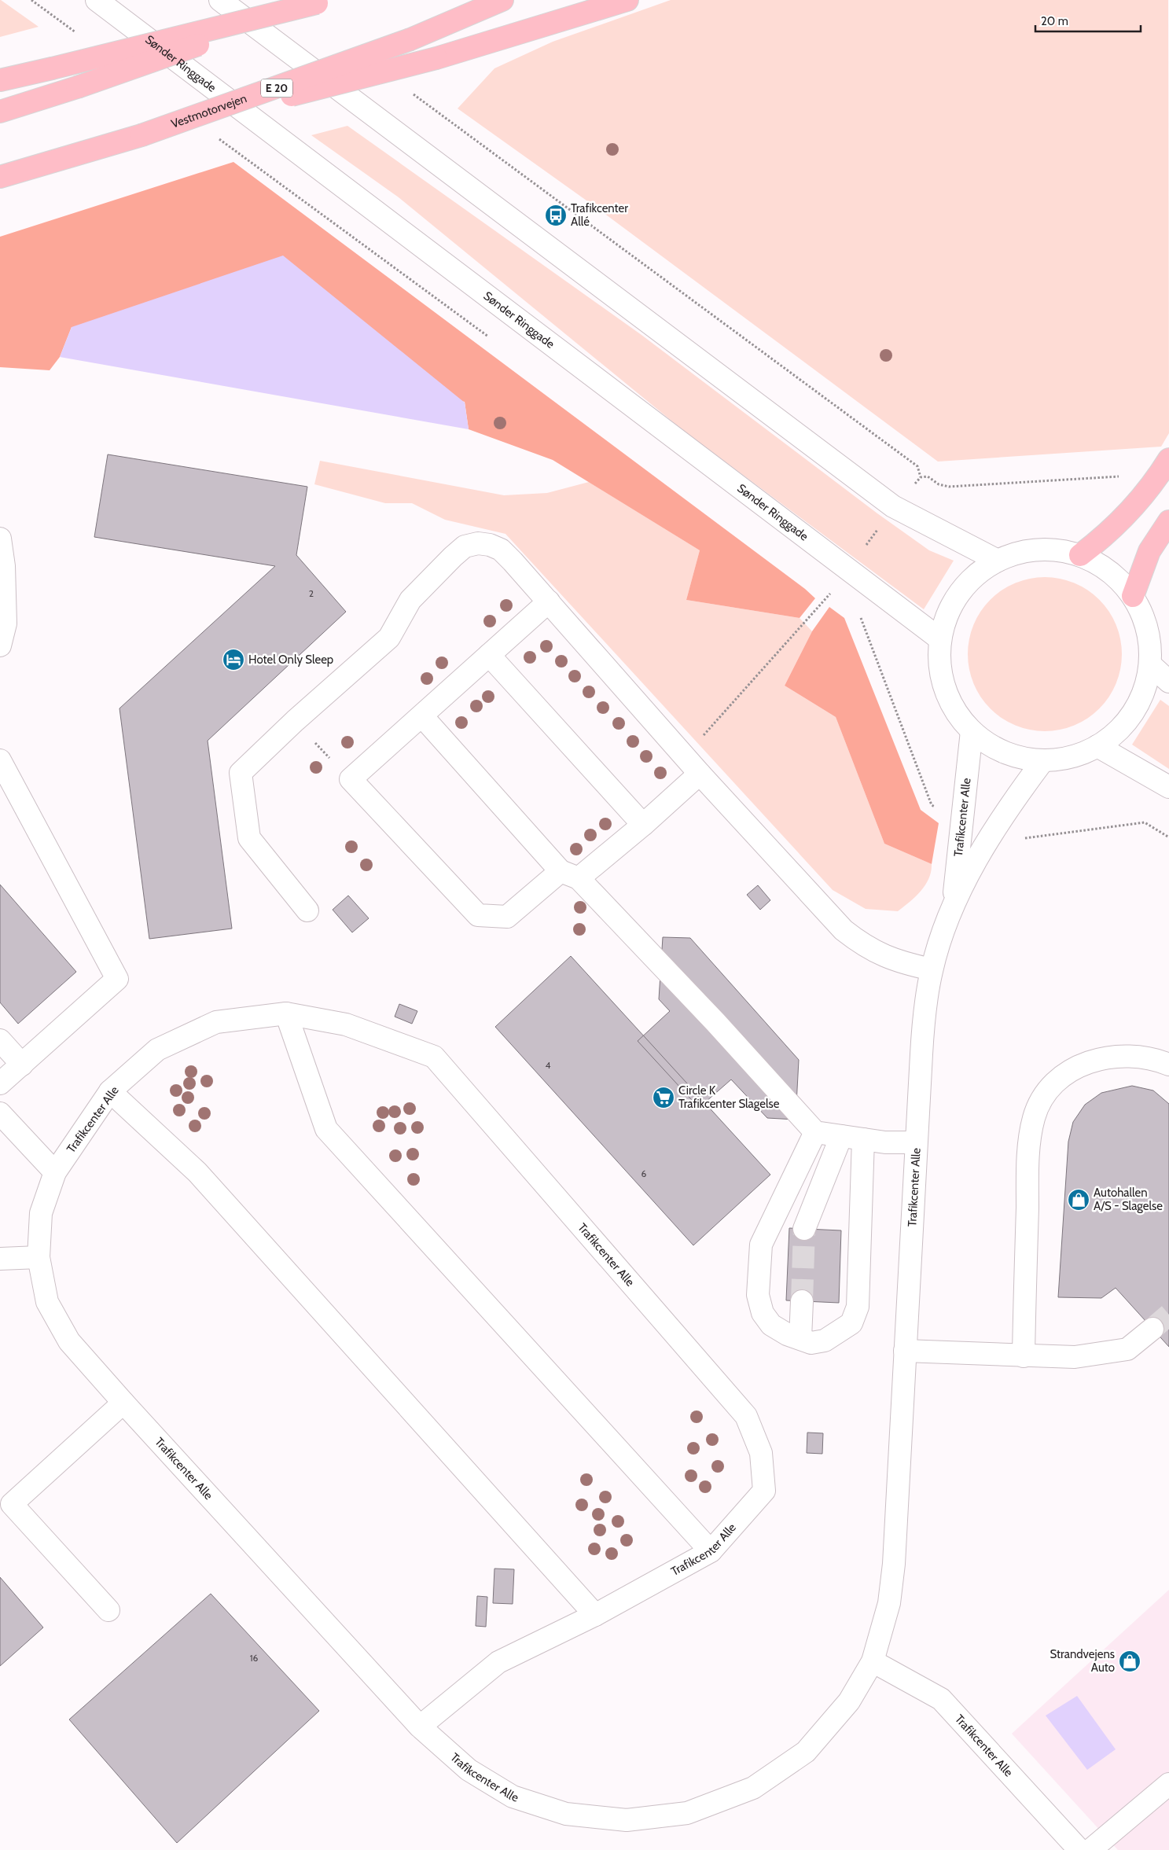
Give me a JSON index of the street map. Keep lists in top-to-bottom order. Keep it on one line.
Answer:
{"streets":{"highway":["E 20","Vestmotorvejen"],"street":["Sønder Ringgade","Trafikcenter Alle"]},"places":{"bus stop":["Trafikcenter Allé"],"hotel":["Hotel Only Sleep"],"supermarket":["Circle K Trafikcenter Slagelse"],"shop":["Autohallen A/S - Slagelse","Strandvejens Auto"]},"house_numbers":["2","4","6","16"],"scale_bar":"20 m"}
